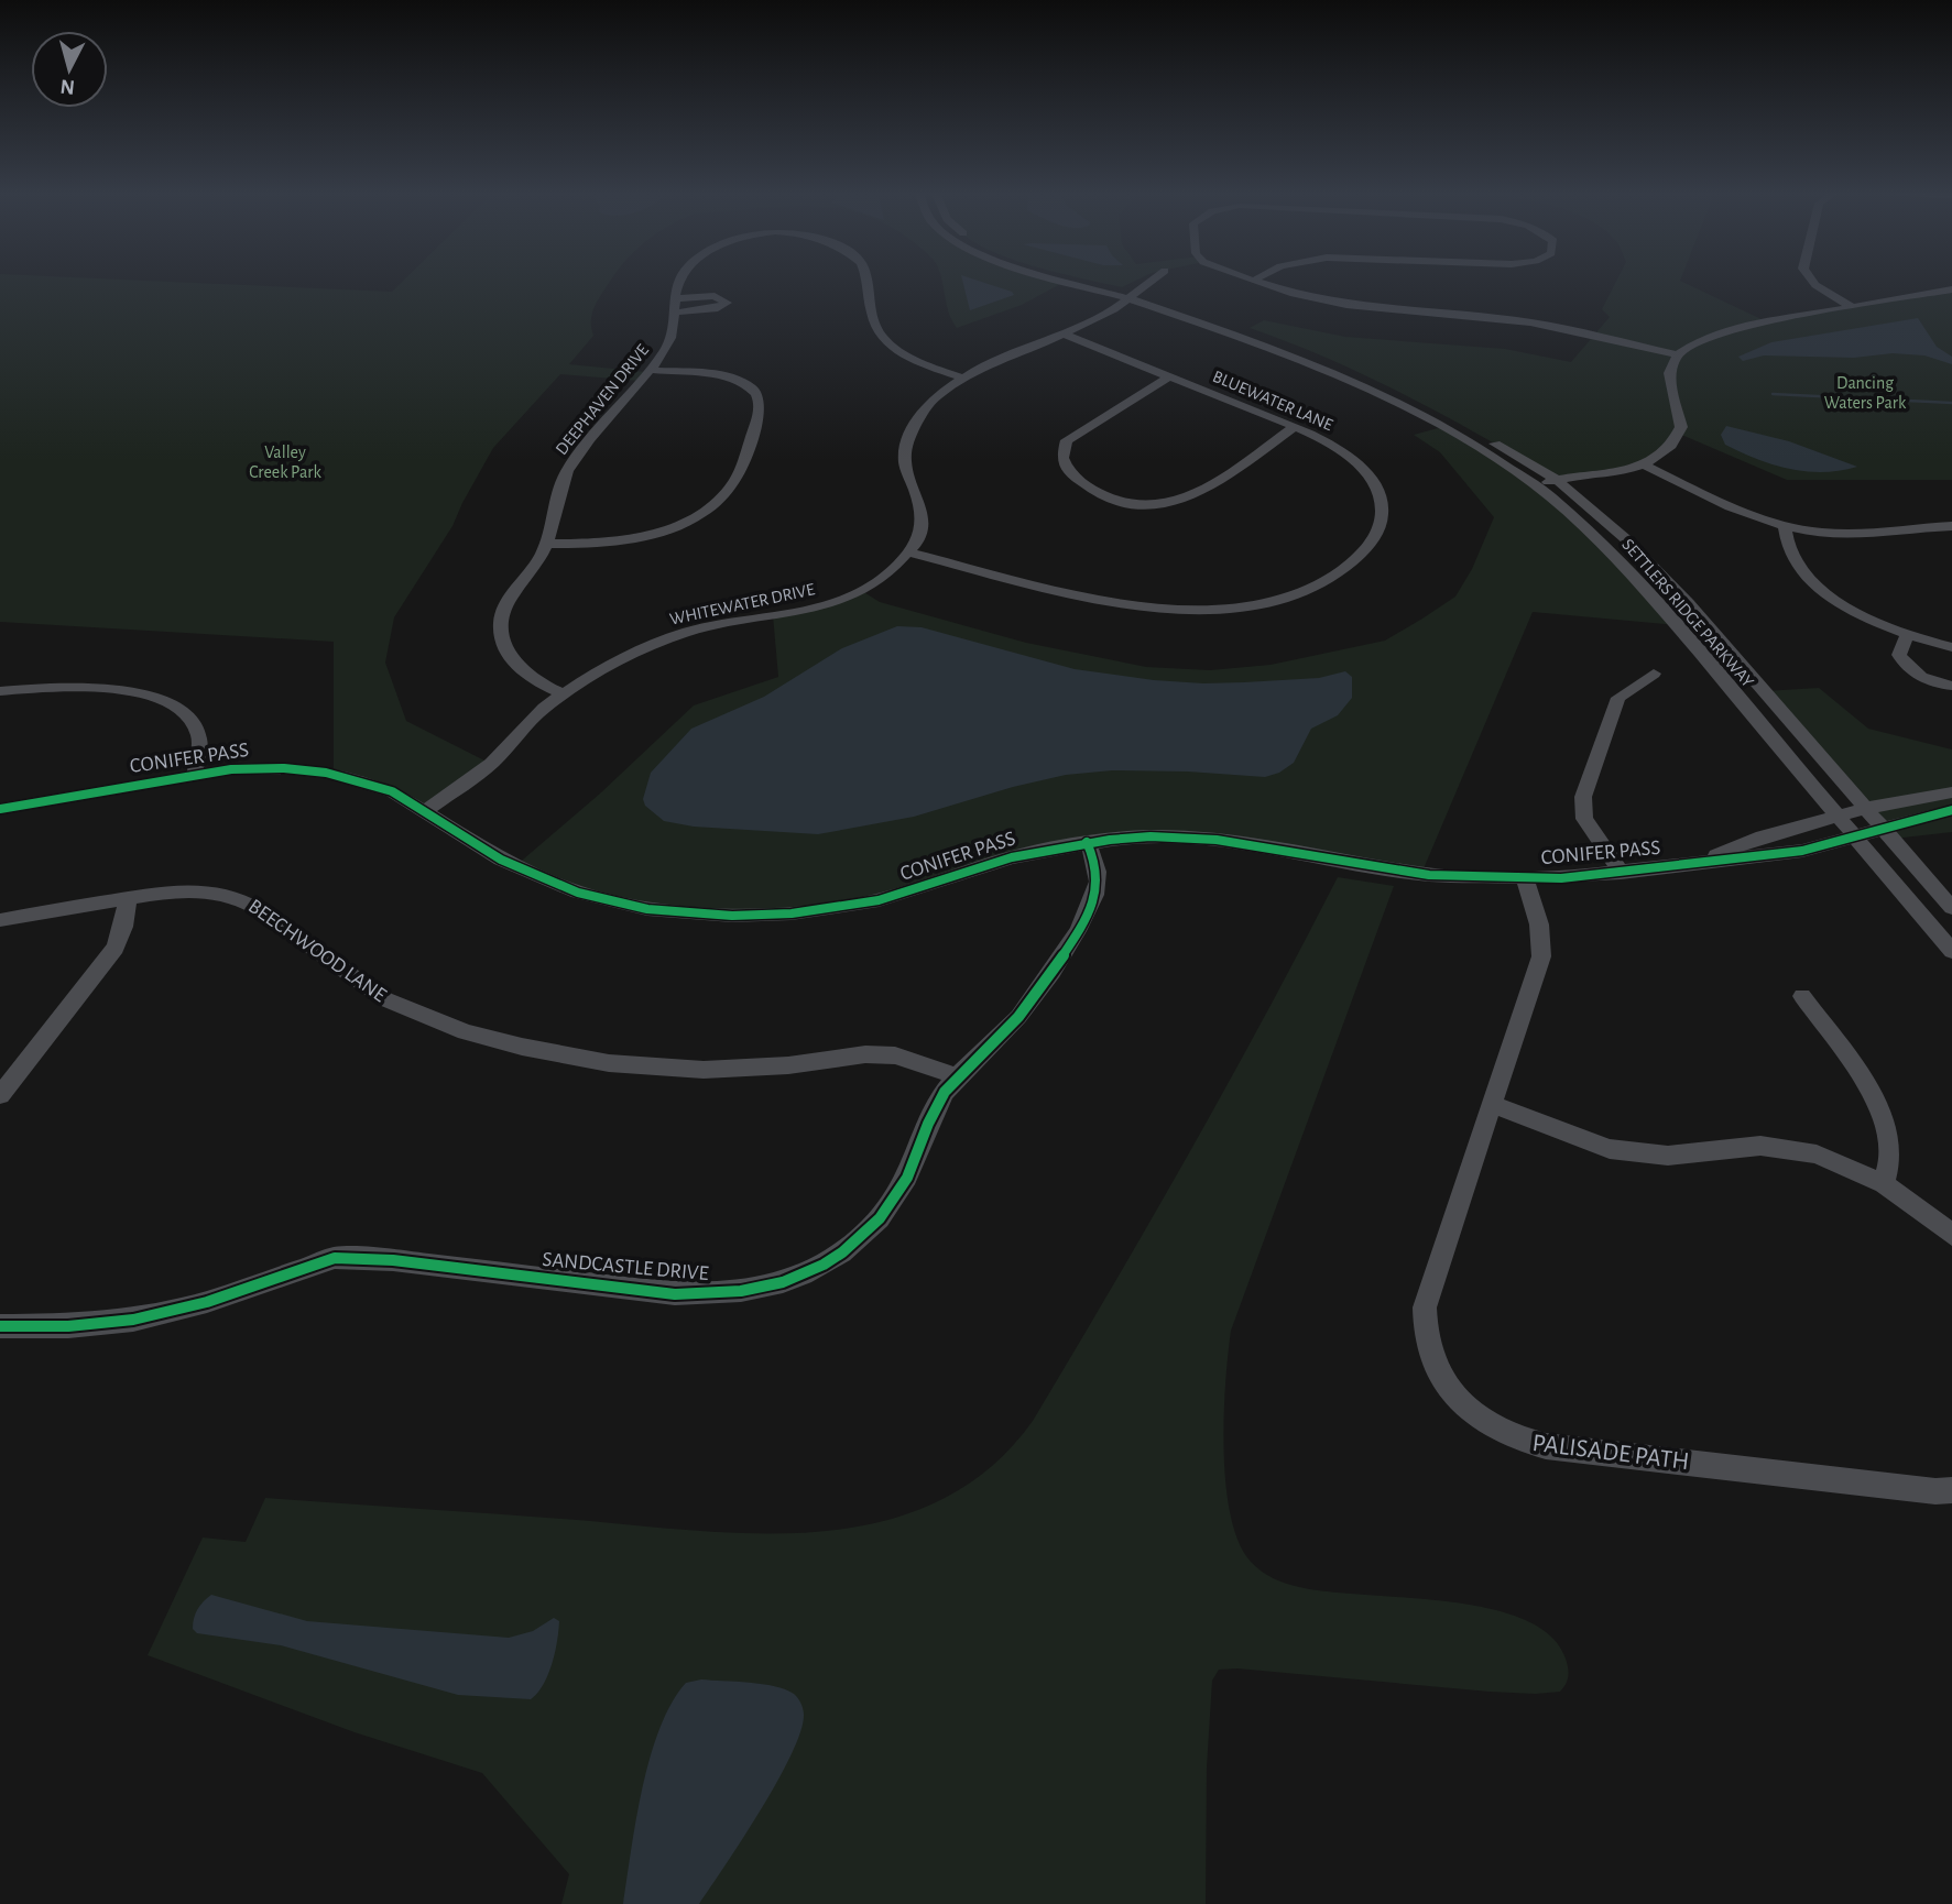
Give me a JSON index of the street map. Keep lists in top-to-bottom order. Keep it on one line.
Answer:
{"streets":{"street":["DEEPHAVEN DRIVE","BLUEWATER LANE","WHITEWATER DRIVE","SETTLERS RIDGE PARKWAY","CONIFER PASS","BEECHWOOD LANE","SANDCASTLE DRIVE","PALISADE PATH"]},"crossings":[["DEEPHAVEN DRIVE","WHITEWATER DRIVE"],["BLUEWATER LANE","WHITEWATER DRIVE"],["WHITEWATER DRIVE","SETTLERS RIDGE PARKWAY"],["WHITEWATER DRIVE","CONIFER PASS"],["SETTLERS RIDGE PARKWAY","CONIFER PASS"],["CONIFER PASS","SANDCASTLE DRIVE"],["CONIFER PASS","PALISADE PATH"],["BEECHWOOD LANE","SANDCASTLE DRIVE"]],"parks":["Dancing Waters Park","Valley Creek Park"],"north":"bottom"}
